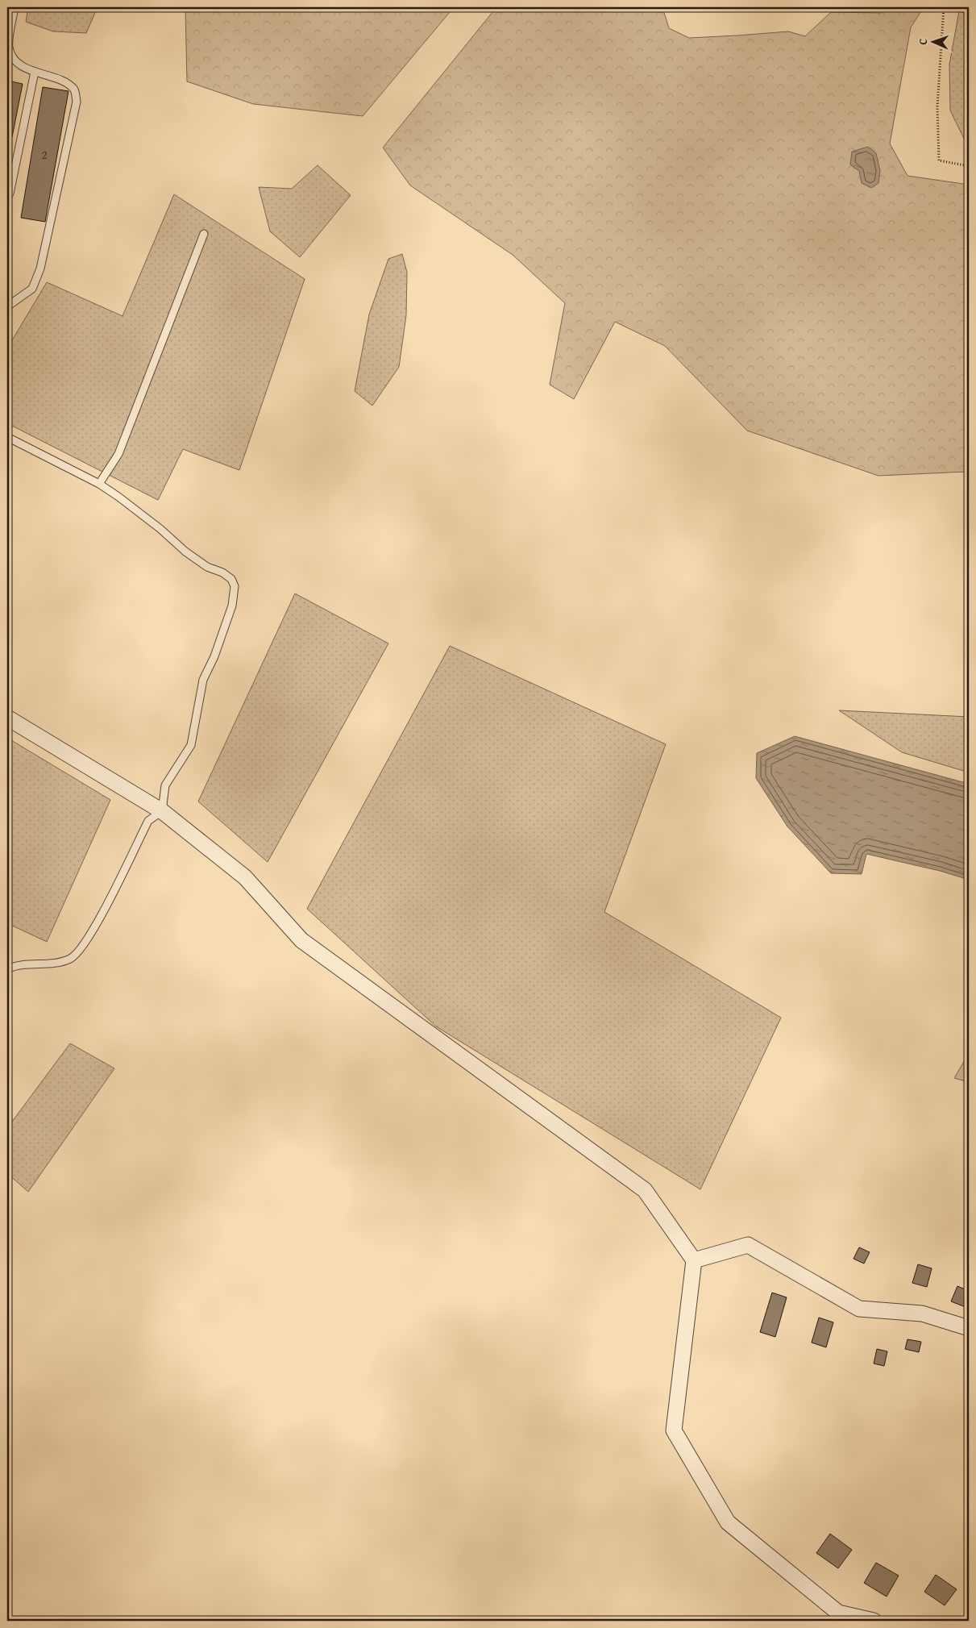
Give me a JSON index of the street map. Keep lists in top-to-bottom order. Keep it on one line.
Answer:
{"house_numbers":["2"],"north":"left"}
